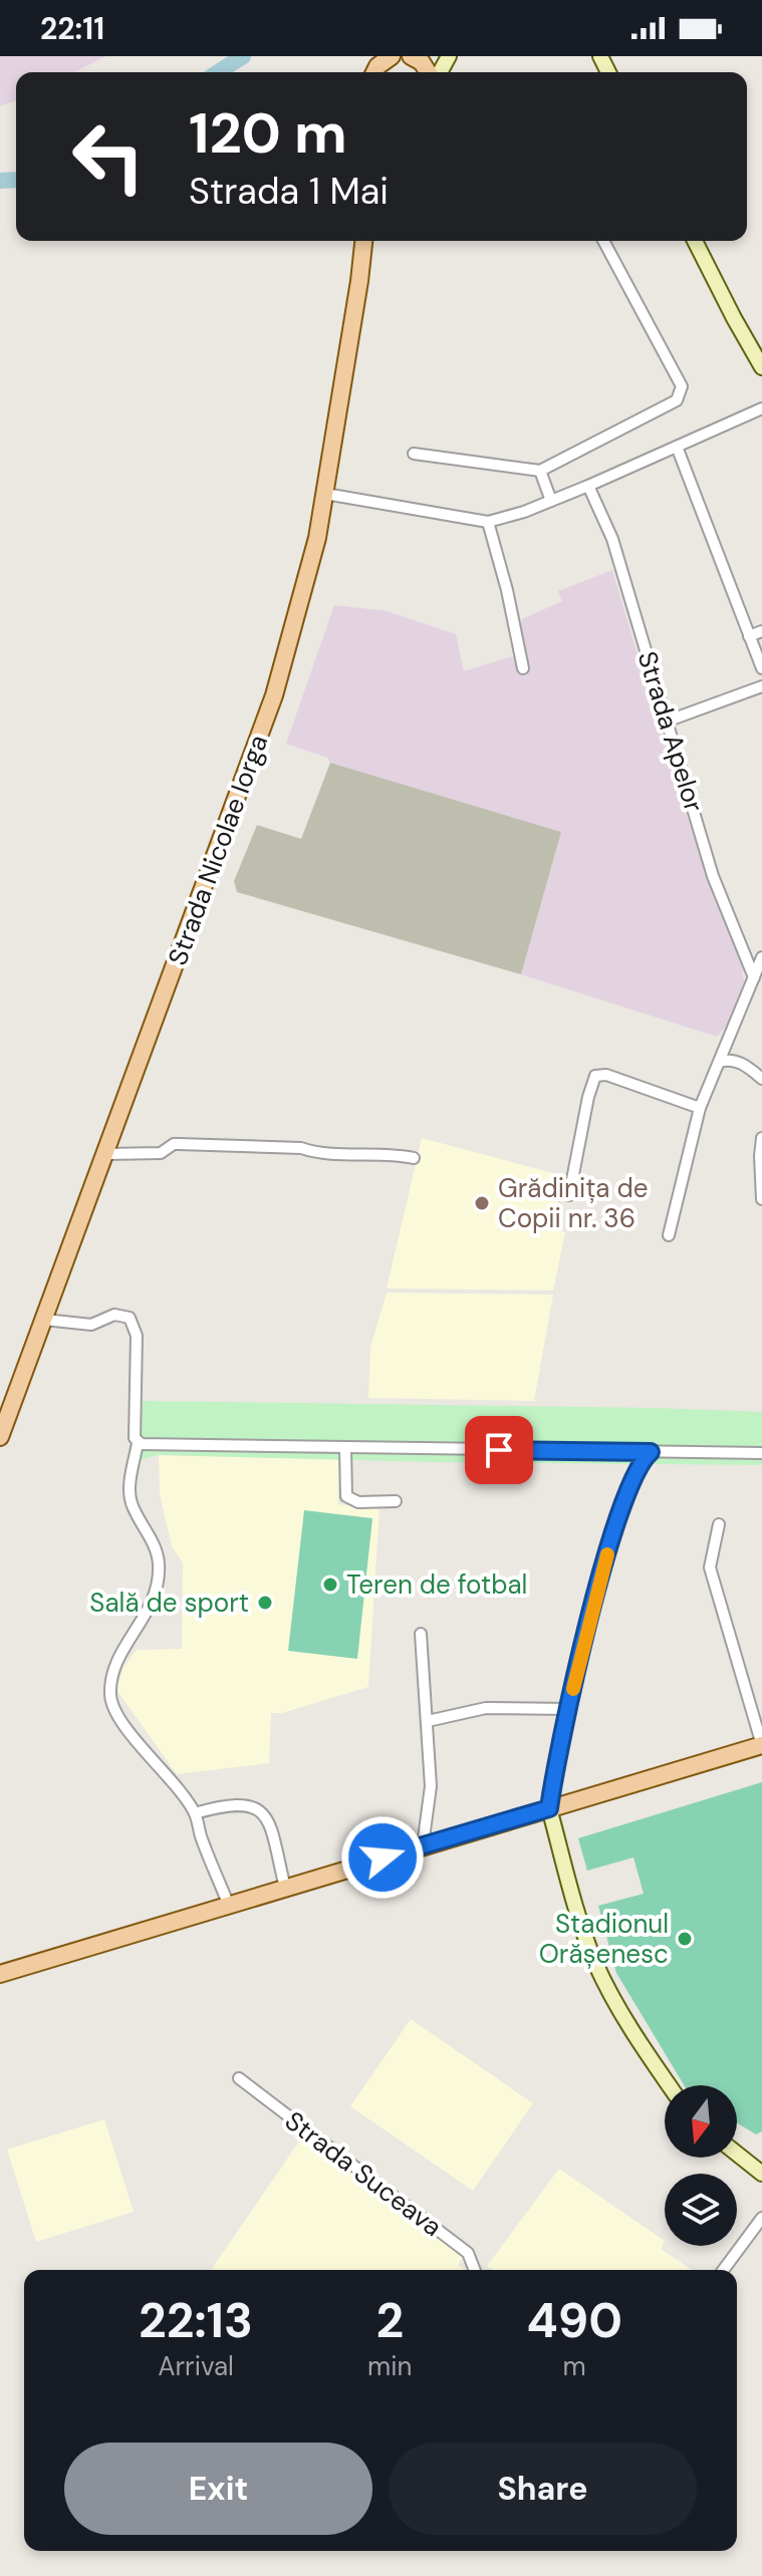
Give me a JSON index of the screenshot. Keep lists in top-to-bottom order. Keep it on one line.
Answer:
{"streets":{"main road":["Strada Nicolae Iorga"],"street":["Strada Apelor","Strada Suceava"]},"places":["Grădinița de Copii nr. 36","Teren de fotbal","Sală de sport","Stadionul Orășenesc"],"north":"bottom","page":{"status":"22:11","turn":["120 m","Strada 1 Mai"],"eta":["22:13","Arrival","2","min","490","m"],"buttons":["Exit","Share"]}}
